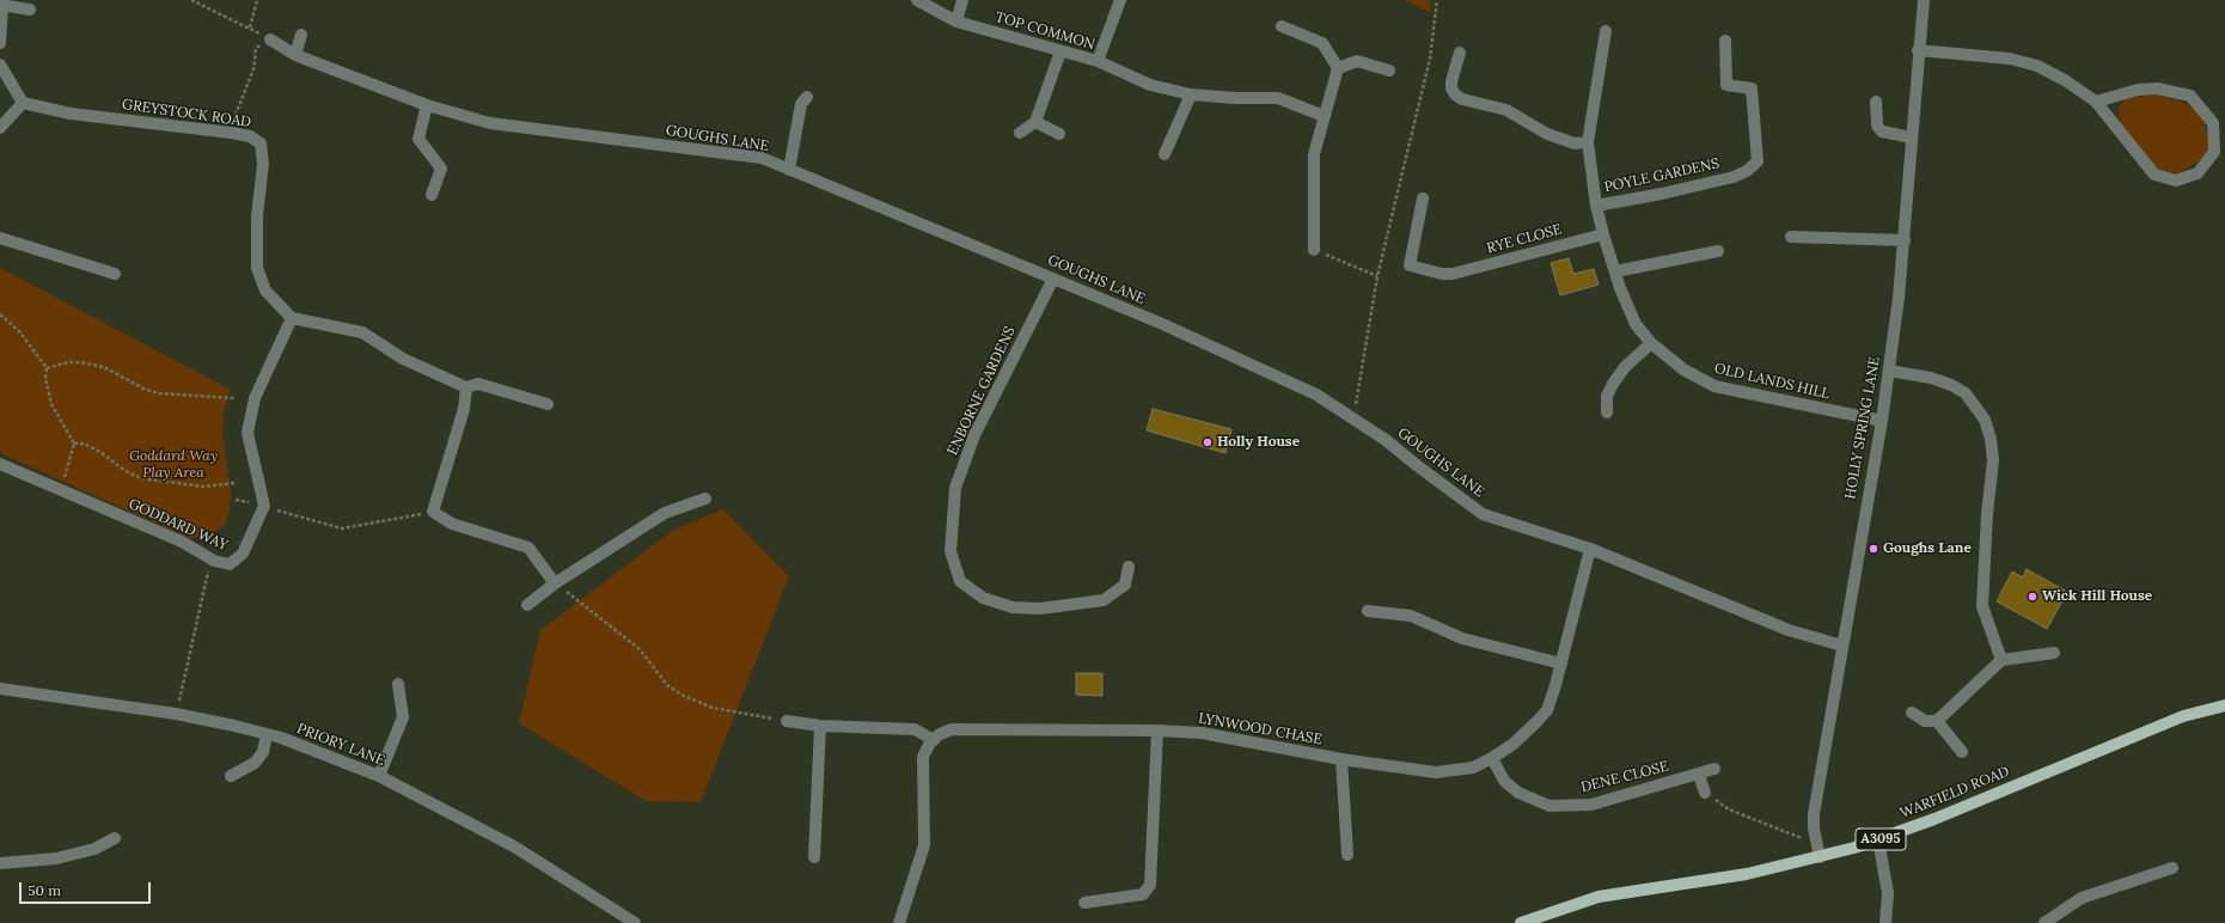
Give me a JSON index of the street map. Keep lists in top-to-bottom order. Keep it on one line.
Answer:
{"streets":{"main road":["WARFIELD ROAD","A3095"],"street":["TOP COMMON","GREYSTOCK ROAD","GOUGHS LANE","POYLE GARDENS","RYE CLOSE","OLD LANDS HILL","ENBORNE GARDENS","HOLLY SPRING LANE","GODDARD WAY","LYNWOOD CHASE","PRIORY LANE","DENE CLOSE"]},"crossings":[["GREYSTOCK ROAD","GODDARD WAY"],["GOUGHS LANE","ENBORNE GARDENS"],["GOUGHS LANE","HOLLY SPRING LANE"],["GOUGHS LANE","LYNWOOD CHASE"],["POYLE GARDENS","OLD LANDS HILL"],["RYE CLOSE","OLD LANDS HILL"],["OLD LANDS HILL","HOLLY SPRING LANE"],["HOLLY SPRING LANE","WARFIELD ROAD"],["LYNWOOD CHASE","DENE CLOSE"]],"parks":["Goddard Way Play Area"],"places":["Holly House","Goughs Lane","Wick Hill House"],"scale_bar":"50 m"}
